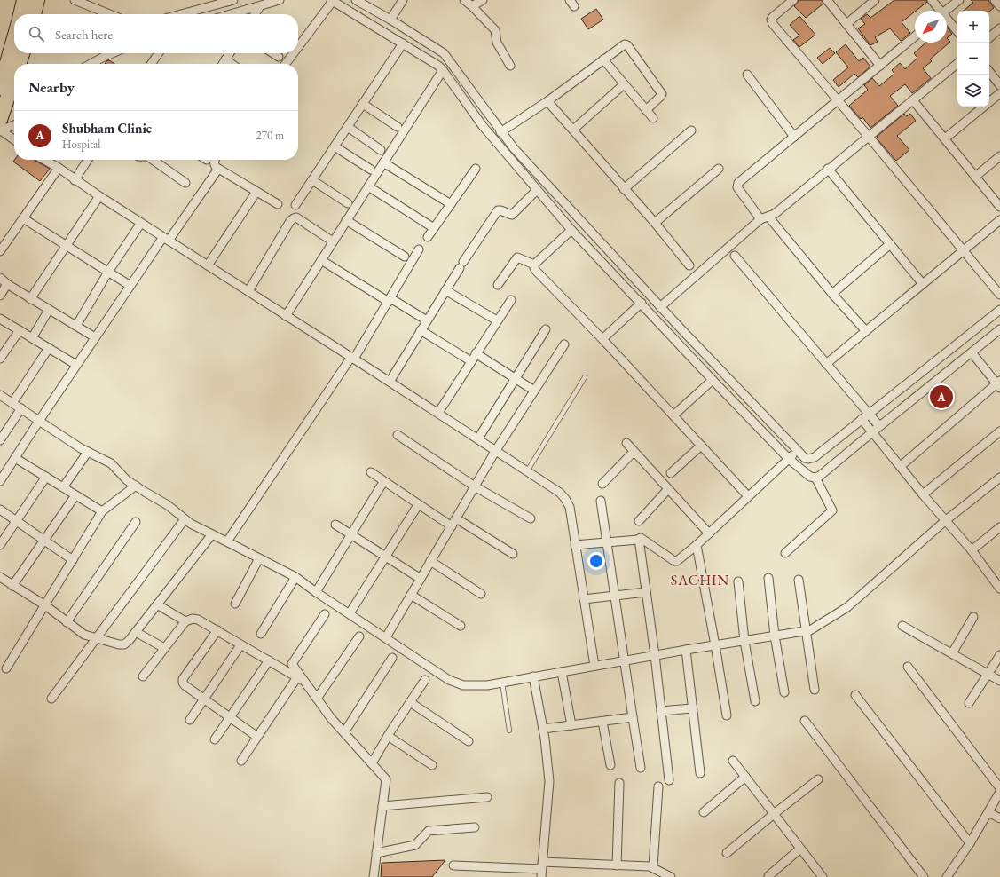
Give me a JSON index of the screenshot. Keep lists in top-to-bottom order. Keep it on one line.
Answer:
{"districts":["SACHIN"],"north":"bottom left","page":{"map_buttons":["+","−"],"search":"Search here","heading":"Nearby","list":[{"mark":"A","name":"Shubham Clinic","note":"Hospital","value":"270 m"}],"pins":"A"}}
